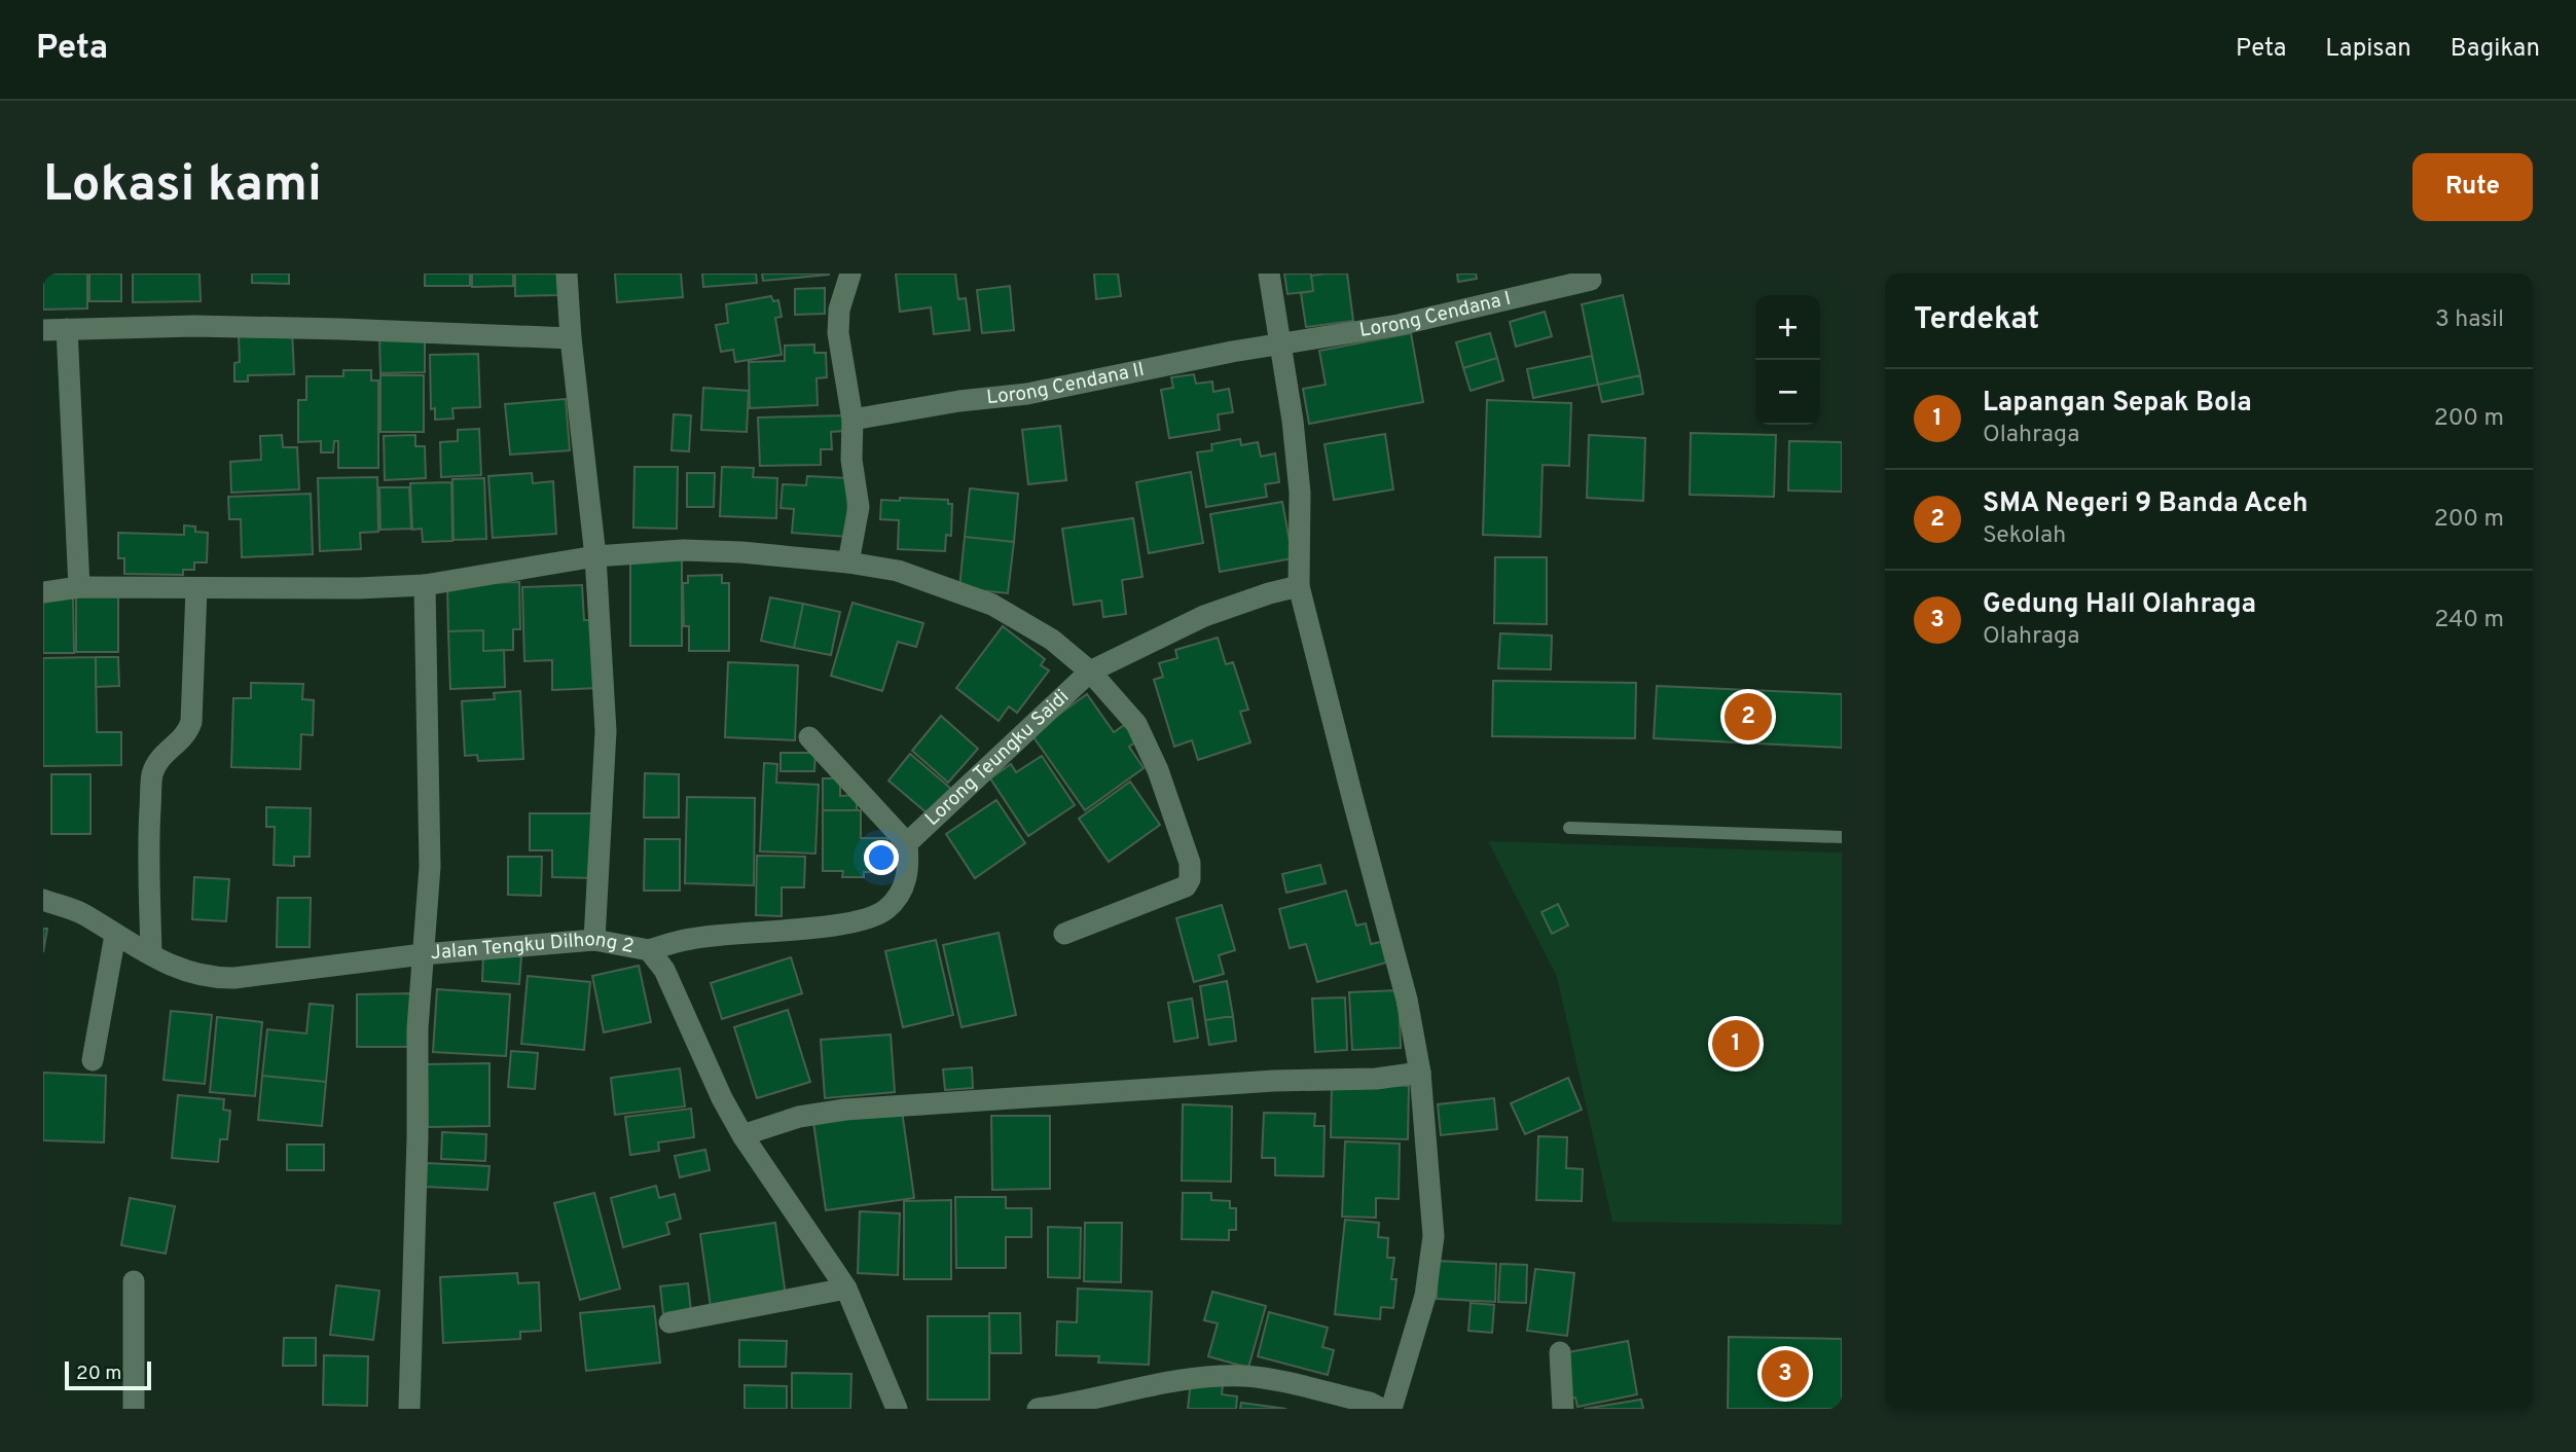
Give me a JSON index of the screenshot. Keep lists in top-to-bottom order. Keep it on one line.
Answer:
{"streets":{"street":["Lorong Cendana I","Lorong Cendana II","Lorong Teungku Saidi","Jalan Tengku Dilhong 2"]},"crossings":[["Lorong Cendana I","Lorong Cendana II"]],"scale_bar":"20 m","page":{"header":"Peta","nav":["Peta","Lapisan","Bagikan"],"buttons":"Rute","title":"Lokasi kami","heading":["Terdekat","3 hasil"],"map_buttons":["+","−"],"list":[{"mark":"1","name":"Lapangan Sepak Bola","note":"Olahraga","value":"200 m"},{"mark":"2","name":"SMA Negeri 9 Banda Aceh","note":"Sekolah","value":"200 m"},{"mark":"3","name":"Gedung Hall Olahraga","note":"Olahraga","value":"240 m"}],"pins":["2","1","3"],"scale":"20 m"}}
